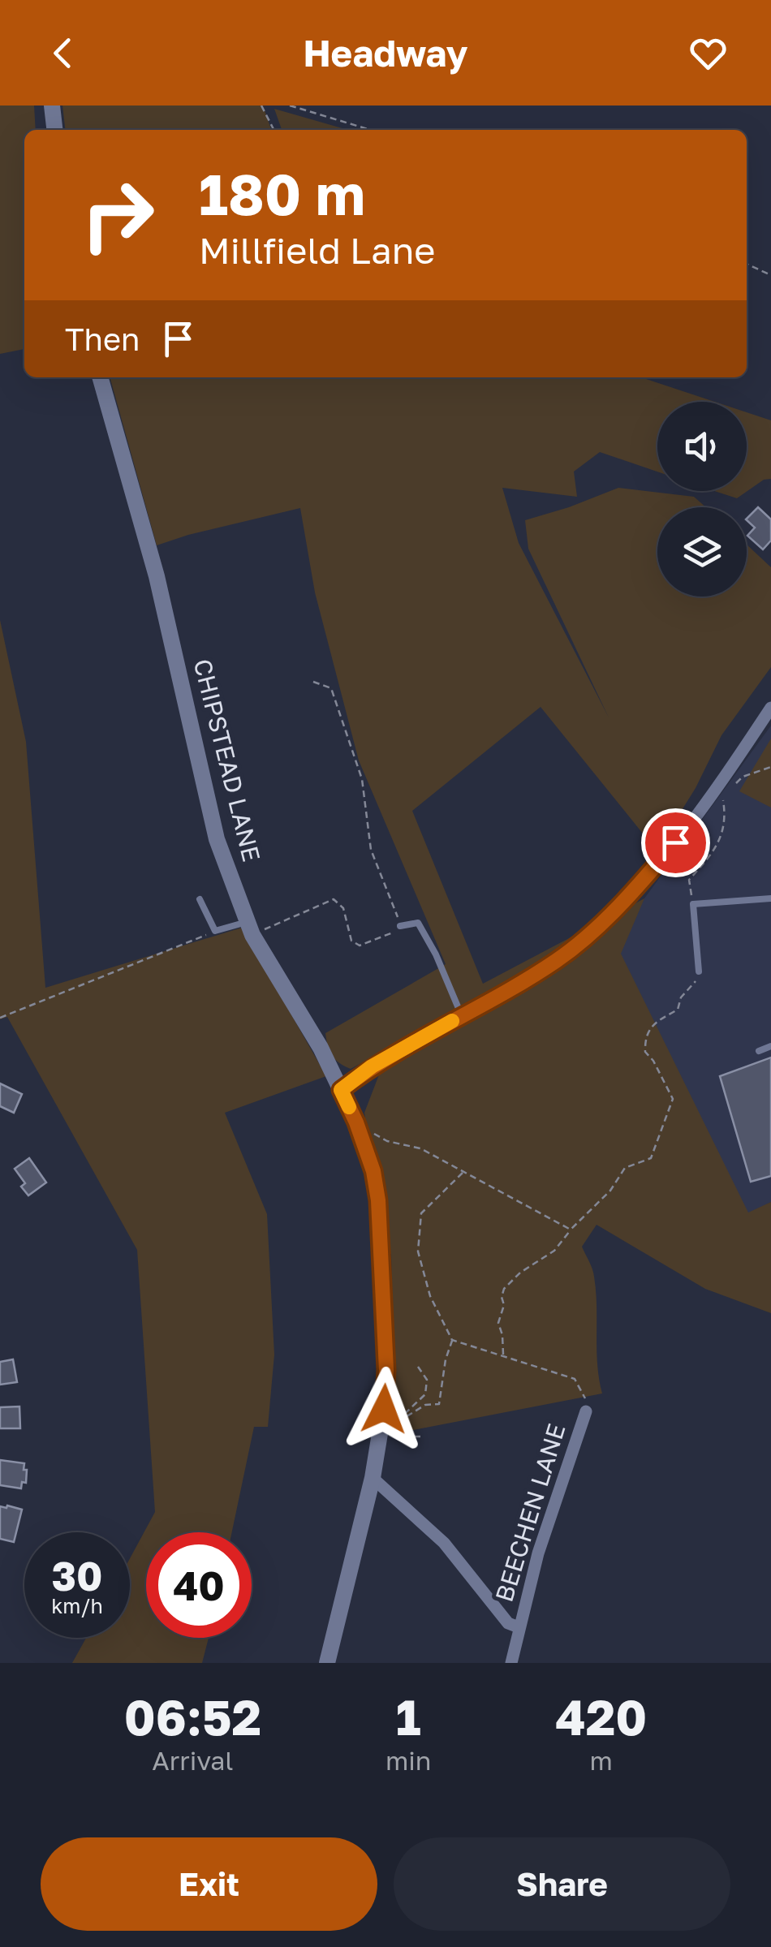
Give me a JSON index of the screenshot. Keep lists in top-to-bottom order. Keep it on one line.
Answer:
{"streets":{"street":["CHIPSTEAD LANE","BEECHEN LANE"]},"crossings":[["CHIPSTEAD LANE","BEECHEN LANE"]],"page":{"header":"Headway","turn":["180 m","Millfield Lane"],"then":"Then","speed":"30 km/h","limit":"40","eta":["06:52","Arrival","1","min","420","m"],"buttons":["Exit","Share"]}}
